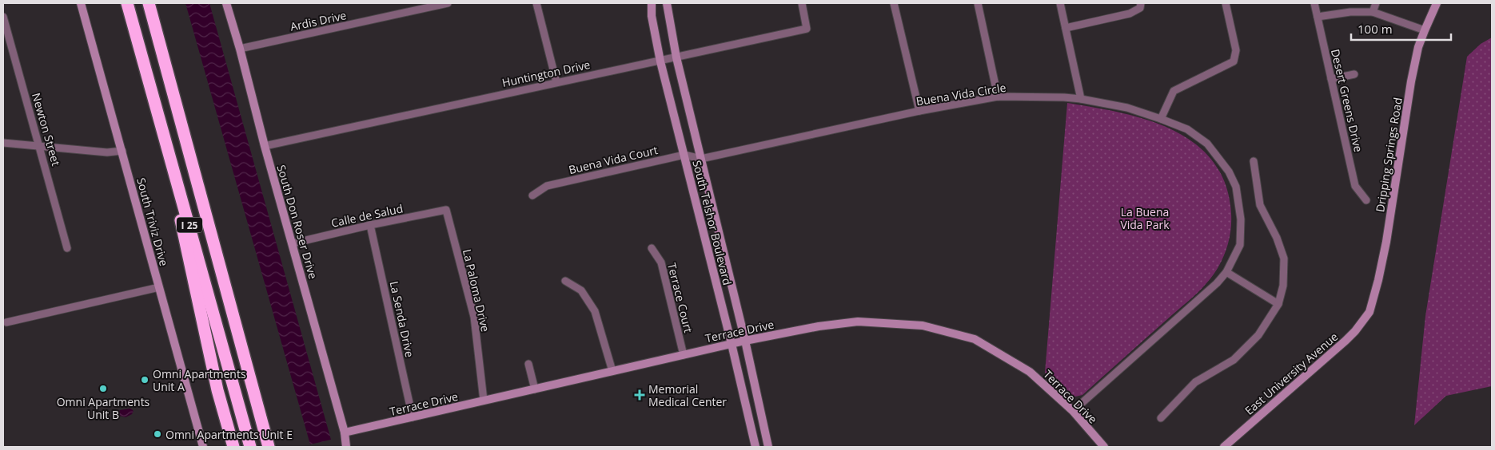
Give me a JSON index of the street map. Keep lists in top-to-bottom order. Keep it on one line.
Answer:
{"streets":{"highway":["I 25"],"street":["Ardis Drive","Huntington Drive","Buena Vida Circle","Desert Greens Drive","Newton Street","Dripping Springs Road","Buena Vida Court","Calle de Salud","South Triviz Drive","South Don Roser Drive","South Telshor Boulevard","La Paloma Drive","Terrace Court","La Senda Drive","Terrace Drive","East University Avenue"]},"crossings":[["Ardis Drive","South Don Roser Drive"],["Huntington Drive","South Don Roser Drive"],["Huntington Drive","South Telshor Boulevard"],["Buena Vida Circle","Buena Vida Court"],["Buena Vida Circle","South Telshor Boulevard"],["Buena Vida Circle","Terrace Drive"],["Dripping Springs Road","East University Avenue"],["Buena Vida Court","South Telshor Boulevard"],["Calle de Salud","South Don Roser Drive"],["Calle de Salud","La Paloma Drive"],["Calle de Salud","La Senda Drive"],["South Don Roser Drive","Terrace Drive"],["South Telshor Boulevard","Terrace Drive"],["La Paloma Drive","Terrace Drive"],["Terrace Court","Terrace Drive"],["La Senda Drive","Terrace Drive"]],"parks":["La Buena Vida Park"],"places":{"other":["Omni Apartments Unit A","Omni Apartments Unit B","Omni Apartments Unit E"],"health":["Memorial Medical Center"]},"scale_bar":"100 m"}
